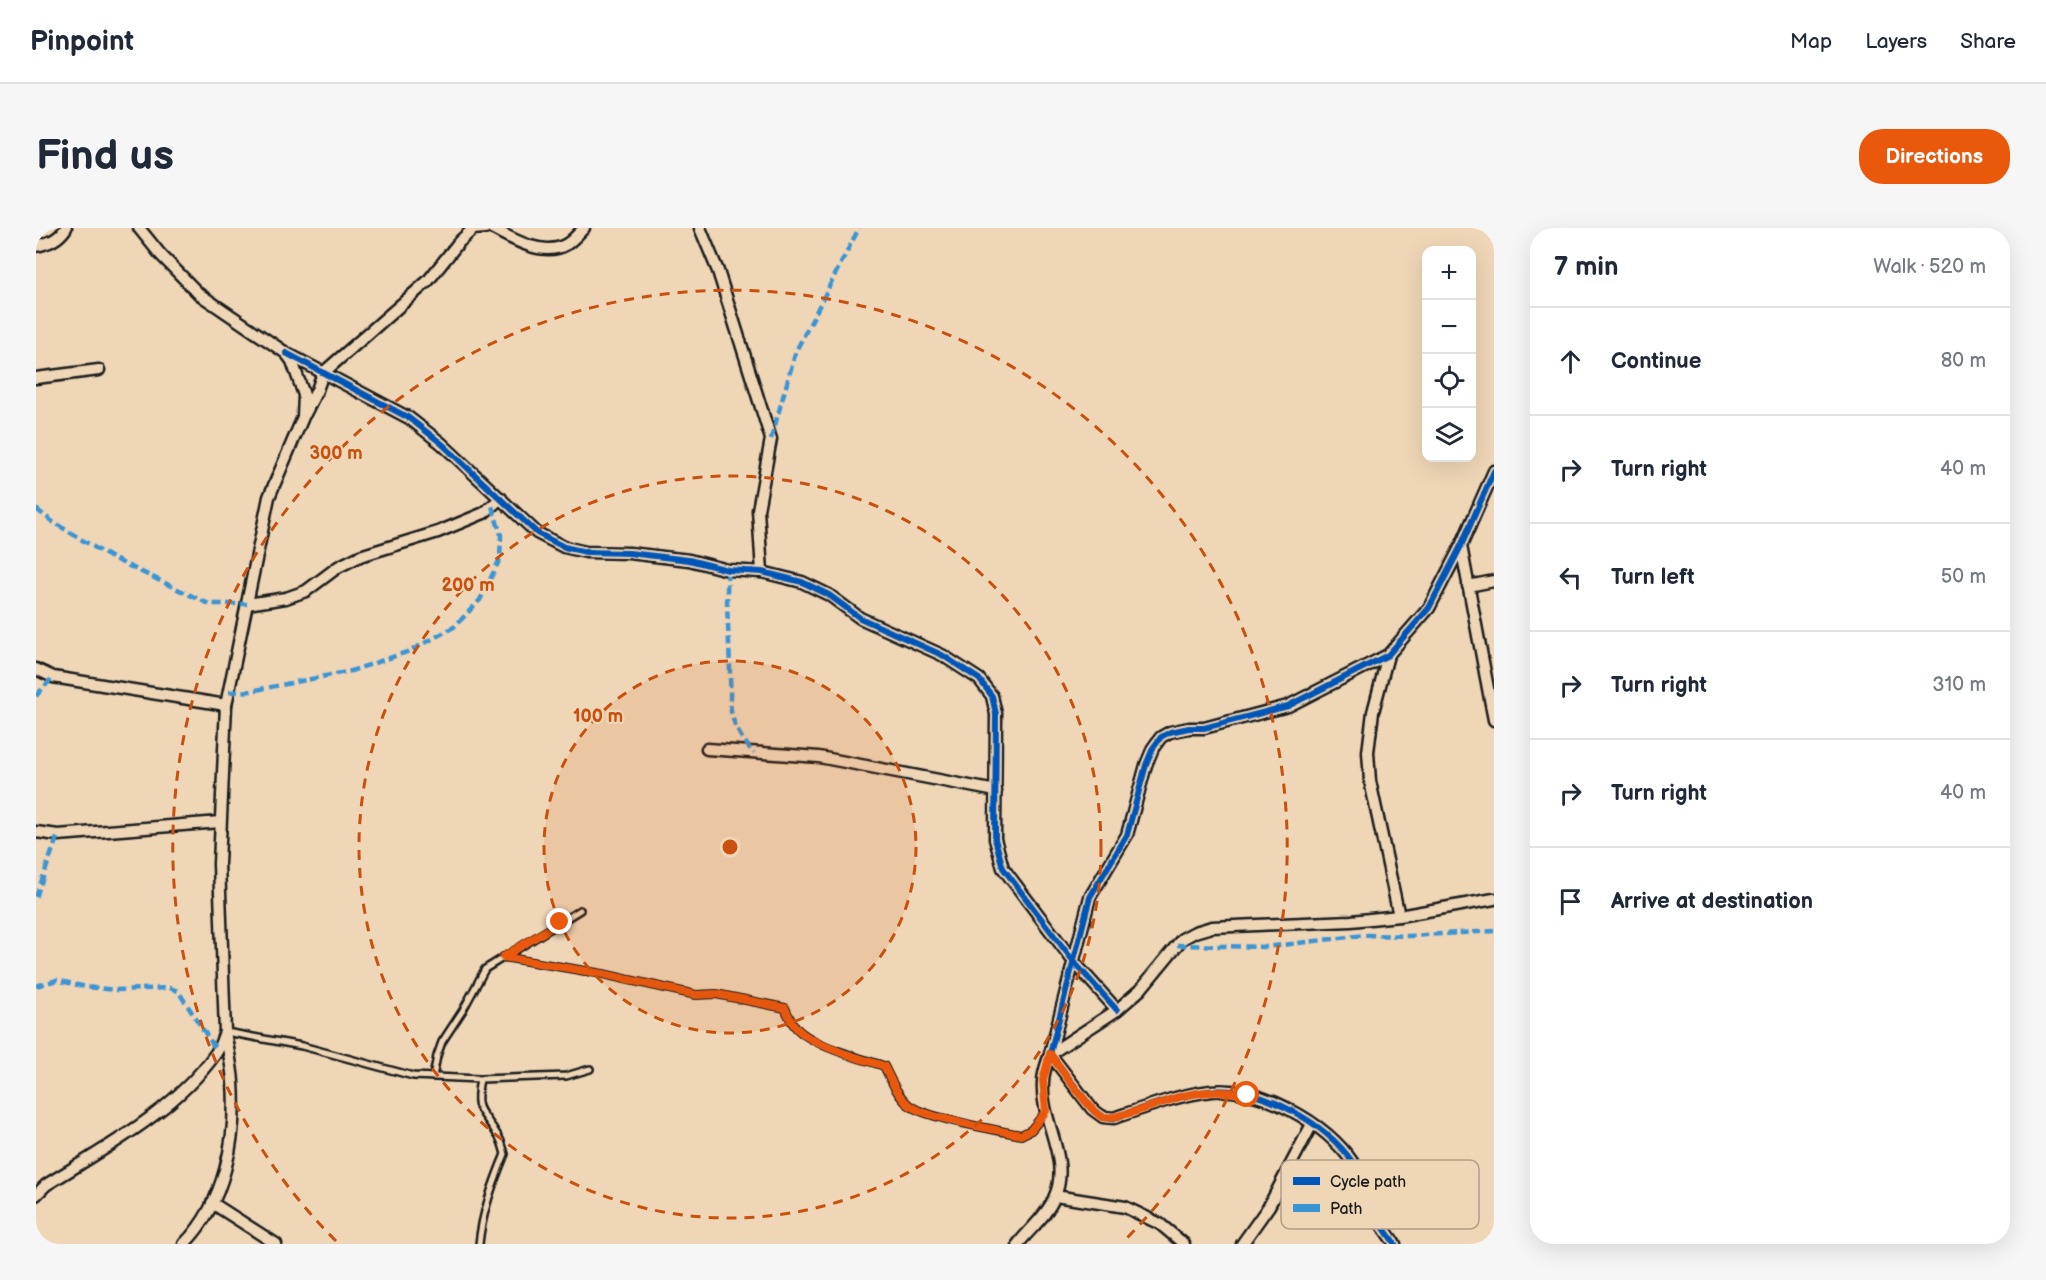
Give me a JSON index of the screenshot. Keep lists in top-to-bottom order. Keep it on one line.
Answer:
{"legend":["Cycle path","Path"],"page":{"header":"Pinpoint","nav":["Map","Layers","Share"],"buttons":"Directions","title":"Find us","heading":["7 min","Walk · 520 m"],"map_buttons":["+","−"],"list":[["Continue","80 m"],["Turn right","40 m"],["Turn left","50 m"],["Turn right","310 m"],["Turn right","40 m"],"Arrive at destination"]},"rings":["300 m","200 m","100 m"]}
